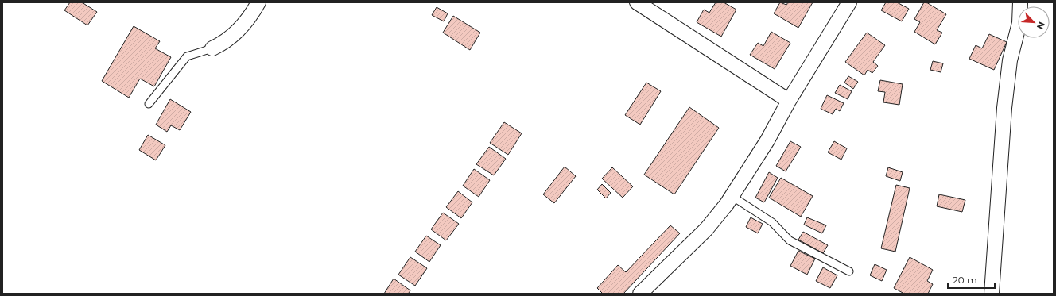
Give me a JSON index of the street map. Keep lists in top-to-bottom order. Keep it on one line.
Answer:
{"scale_bar":"20 m","north":"bottom right"}
